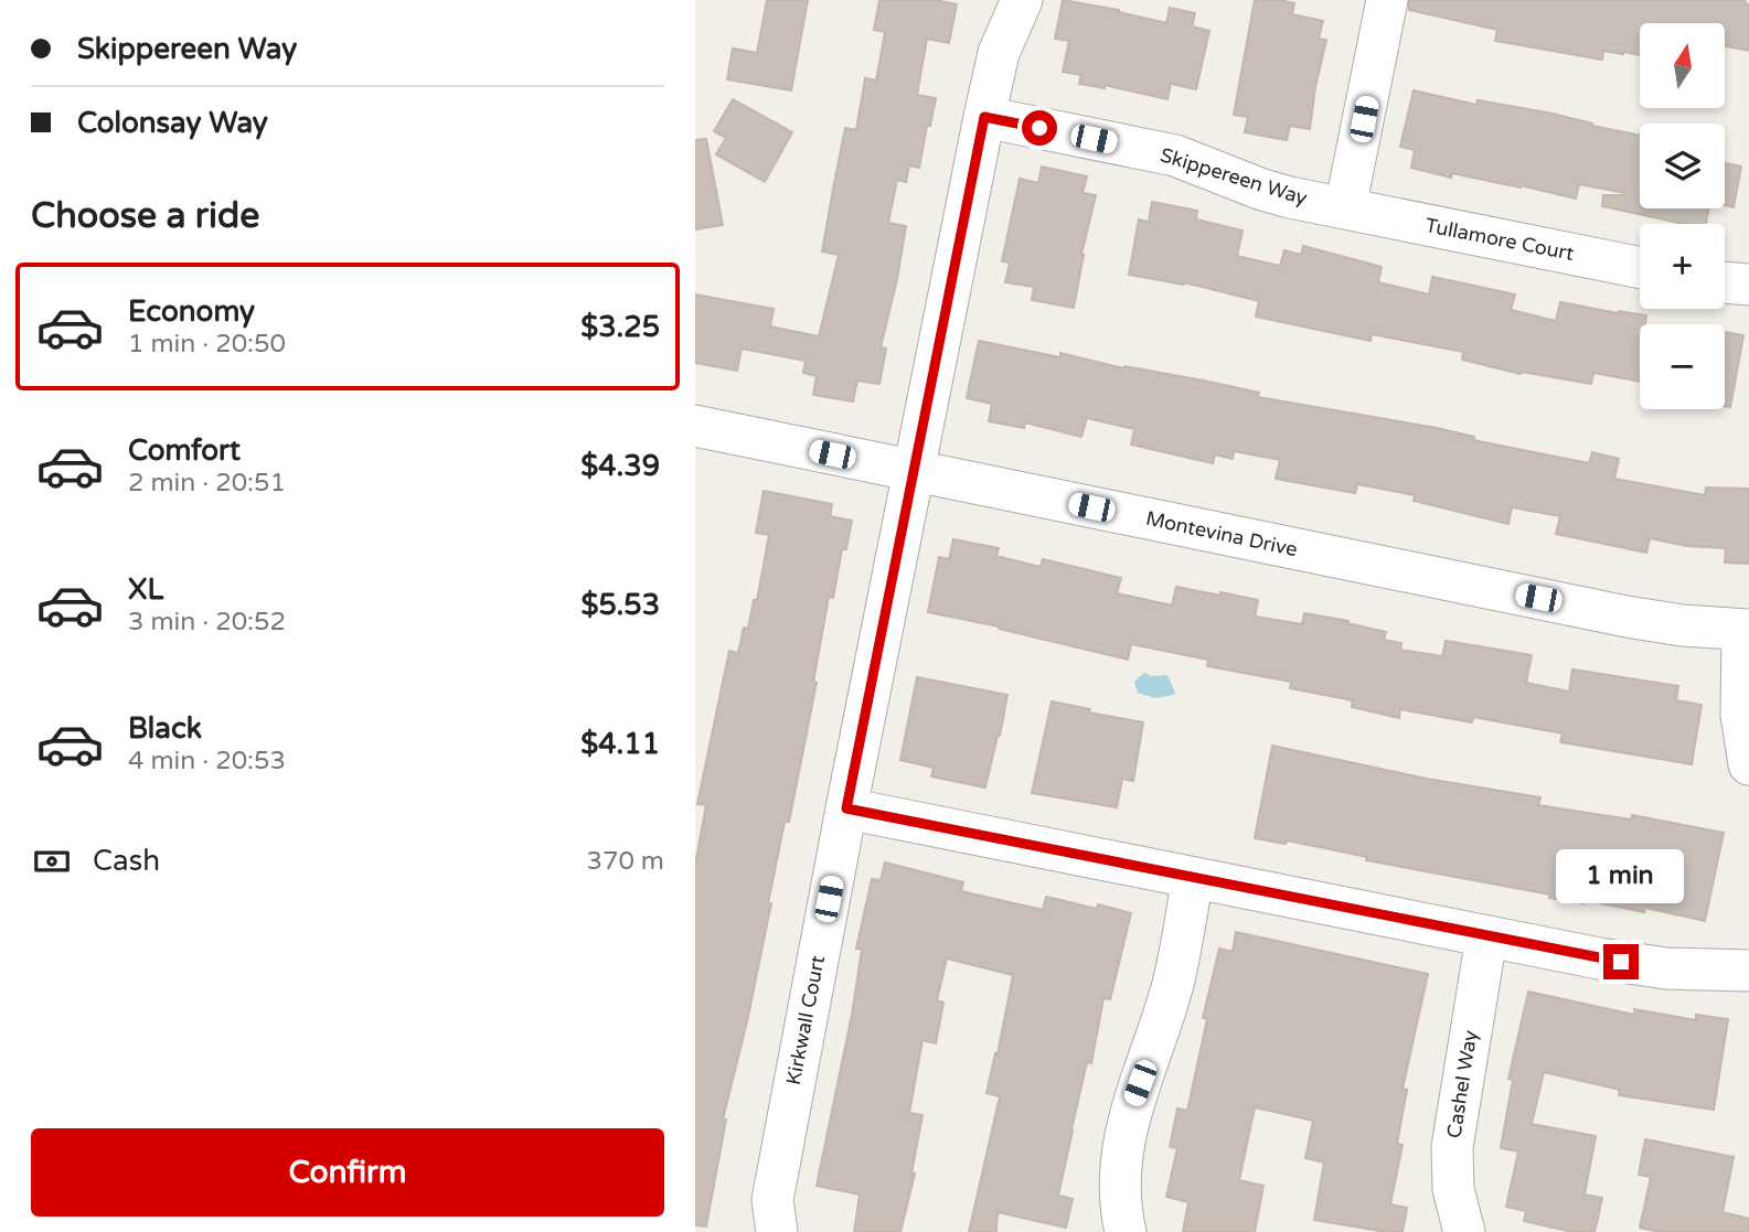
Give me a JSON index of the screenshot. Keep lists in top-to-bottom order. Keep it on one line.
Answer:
{"streets":{"street":["Skippereen Way","Tullamore Court","Montevina Drive","Kirkwall Court","Cashel Way"]},"crossings":[["Skippereen Way","Tullamore Court"],["Skippereen Way","Kirkwall Court"],["Montevina Drive","Kirkwall Court"]],"north":"top","page":{"banner":["Skippereen Way","Colonsay Way"],"map_buttons":["+","−"],"heading":"Choose a ride","list":[{"name":"Economy","note":"1 min · 20:50","value":"$3.25"},{"name":"Comfort","note":"2 min · 20:51","value":"$4.39"},{"name":"XL","note":"3 min · 20:52","value":"$5.53"},{"name":"Black","note":"4 min · 20:53","value":"$4.11"}],"pay":["Cash","370 m"],"bubble":"1 min","buttons":"Confirm"}}
